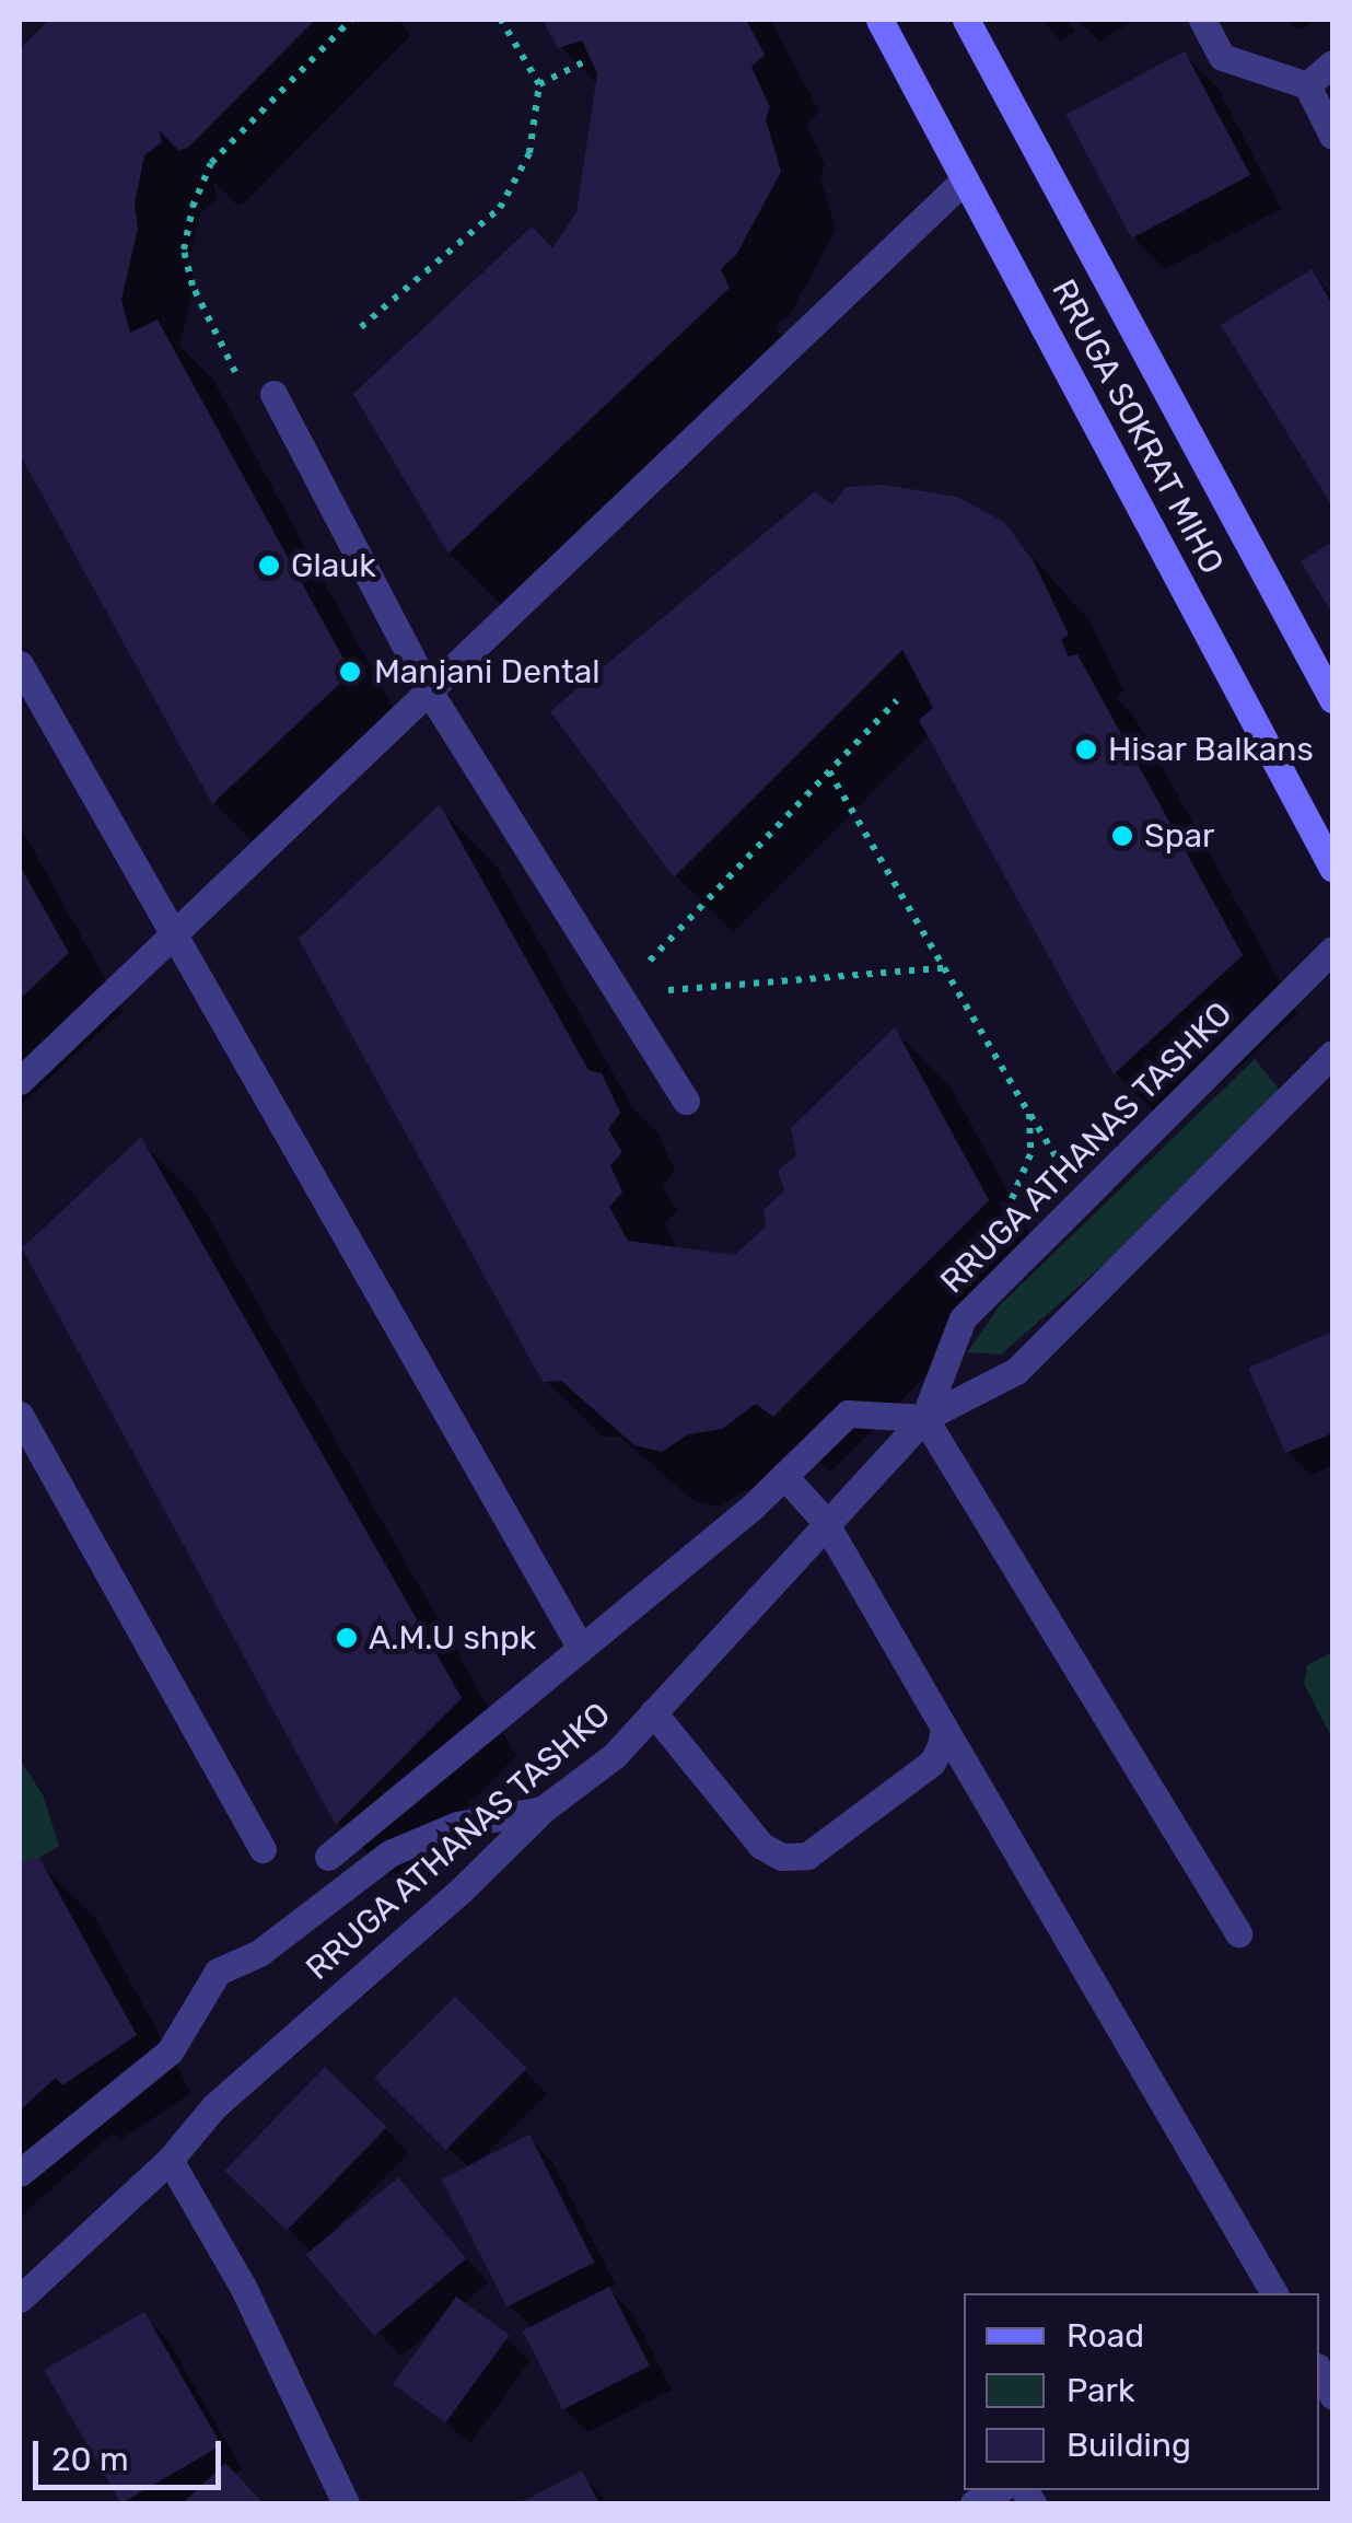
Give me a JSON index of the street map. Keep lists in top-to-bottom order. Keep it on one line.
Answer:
{"streets":{"main road":["RRUGA SOKRAT MIHO"],"street":["RRUGA ATHANAS TASHKO"]},"places":["Glauk","Manjani Dental","Hisar Balkans","Spar","A.M.U shpk"],"legend":["Road","Park","Building"],"scale_bar":"20 m"}
